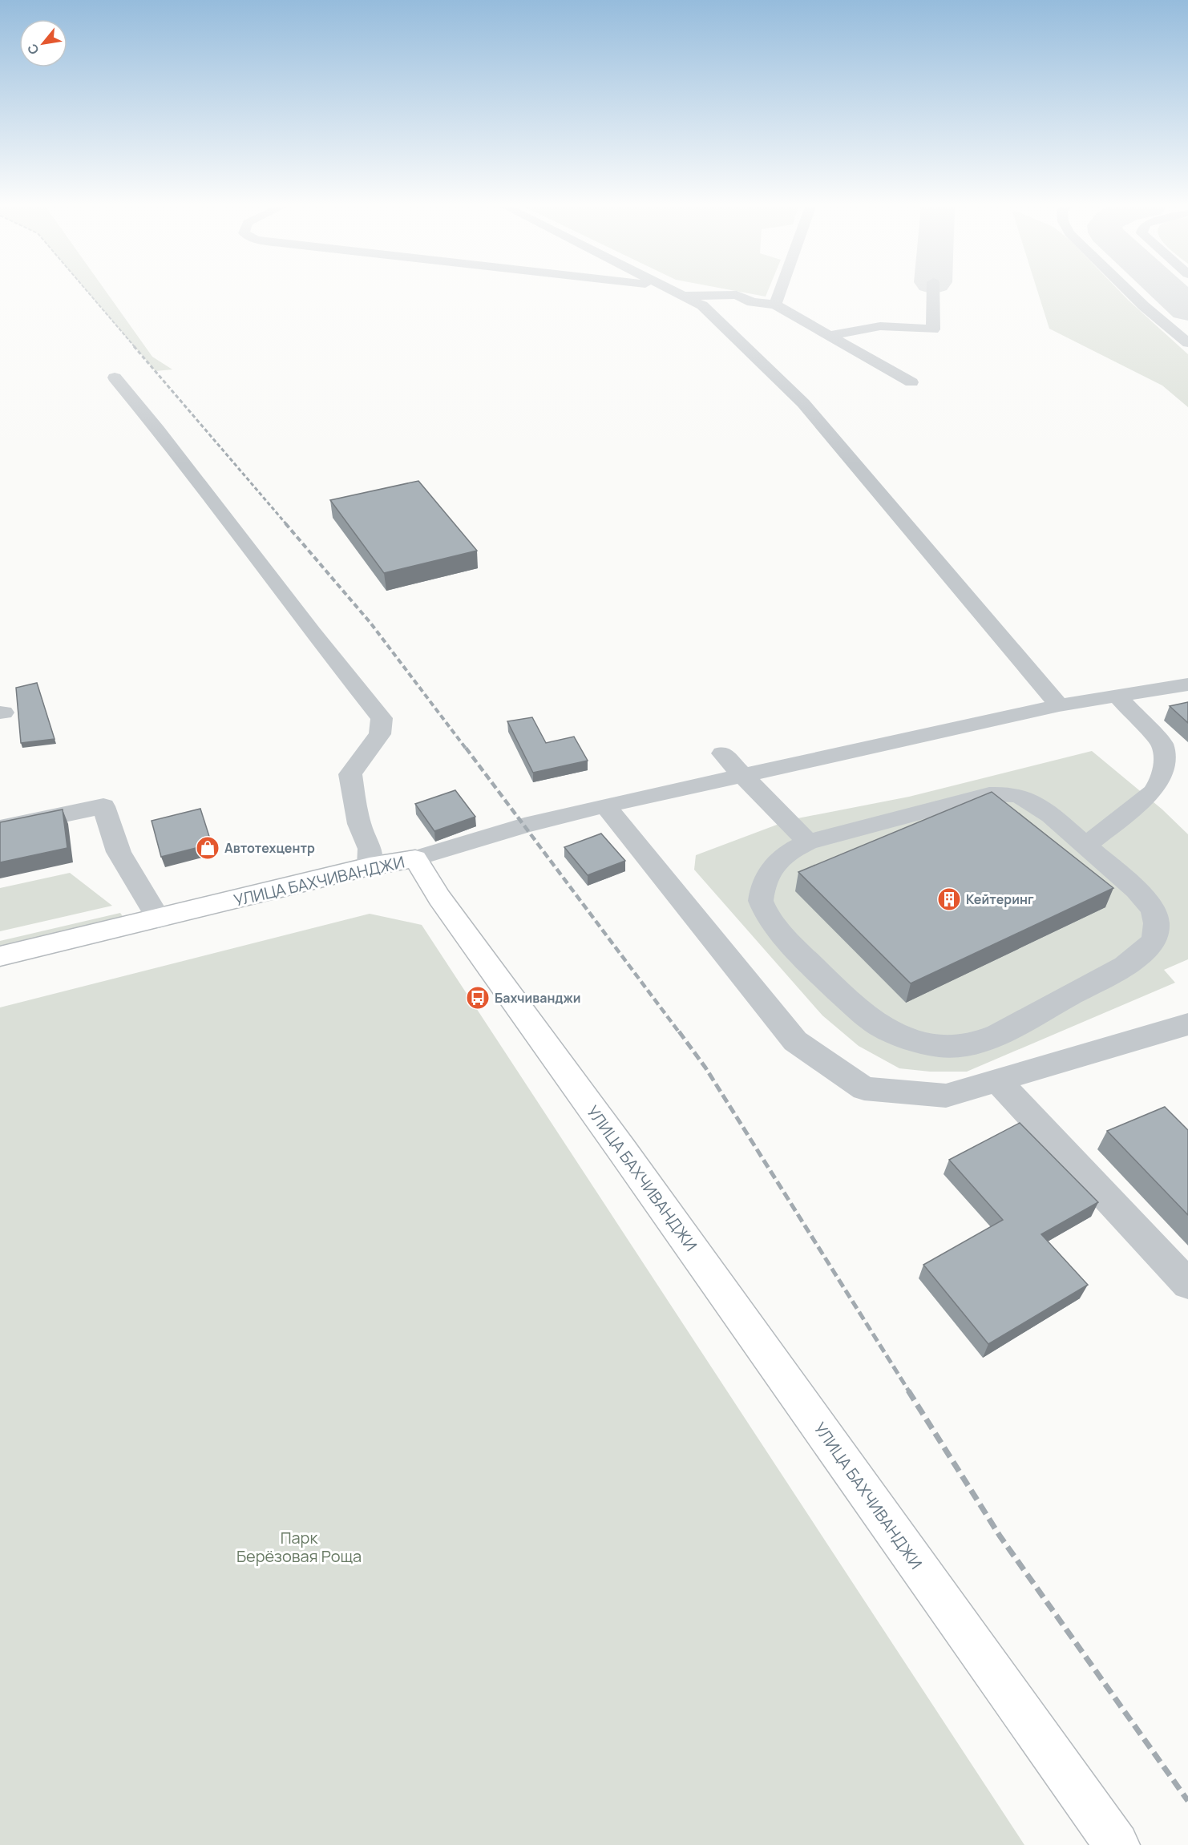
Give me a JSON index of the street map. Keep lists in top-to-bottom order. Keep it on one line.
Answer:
{"streets":{"main road":["УЛИЦА БАХЧИВАНДЖИ"]},"parks":["Парк Берёзовая Роща"],"places":{"shop":["Автотехцентр"],"building":["Кейтеринг"],"bus stop":["Бахчиванджи"]},"north":"bottom left"}
